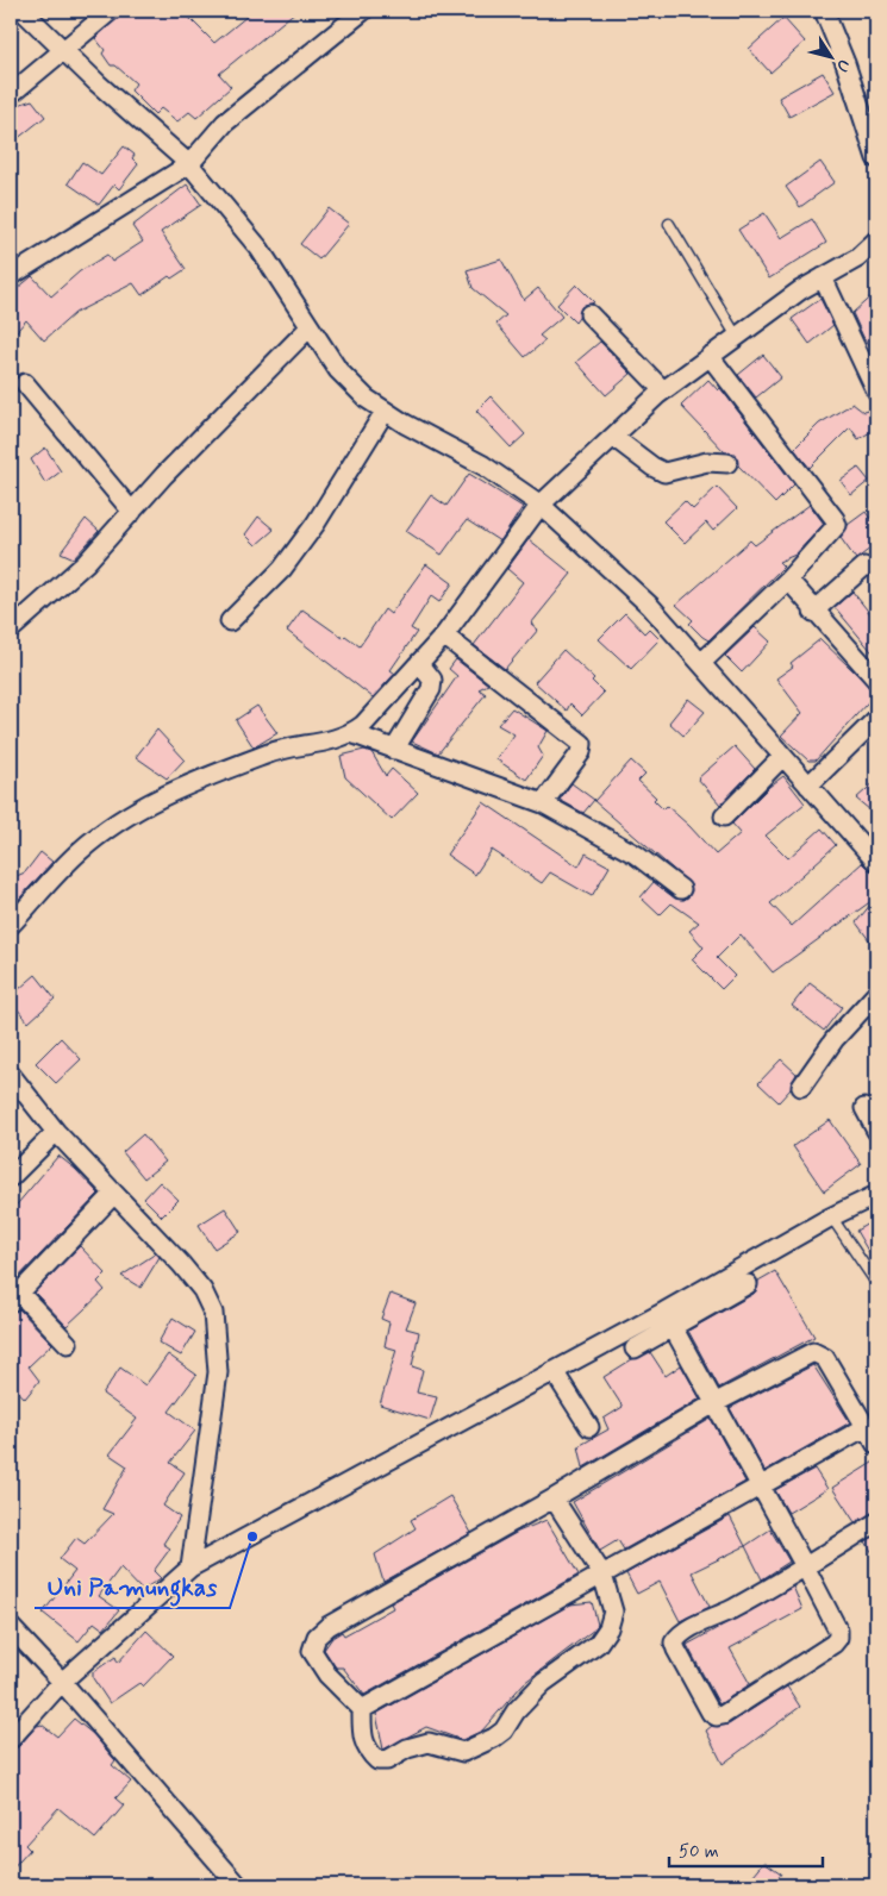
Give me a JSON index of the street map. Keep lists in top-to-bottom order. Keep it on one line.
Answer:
{"places":["Uni Pamungkas"],"scale_bar":"50 m","north":"bottom right"}
